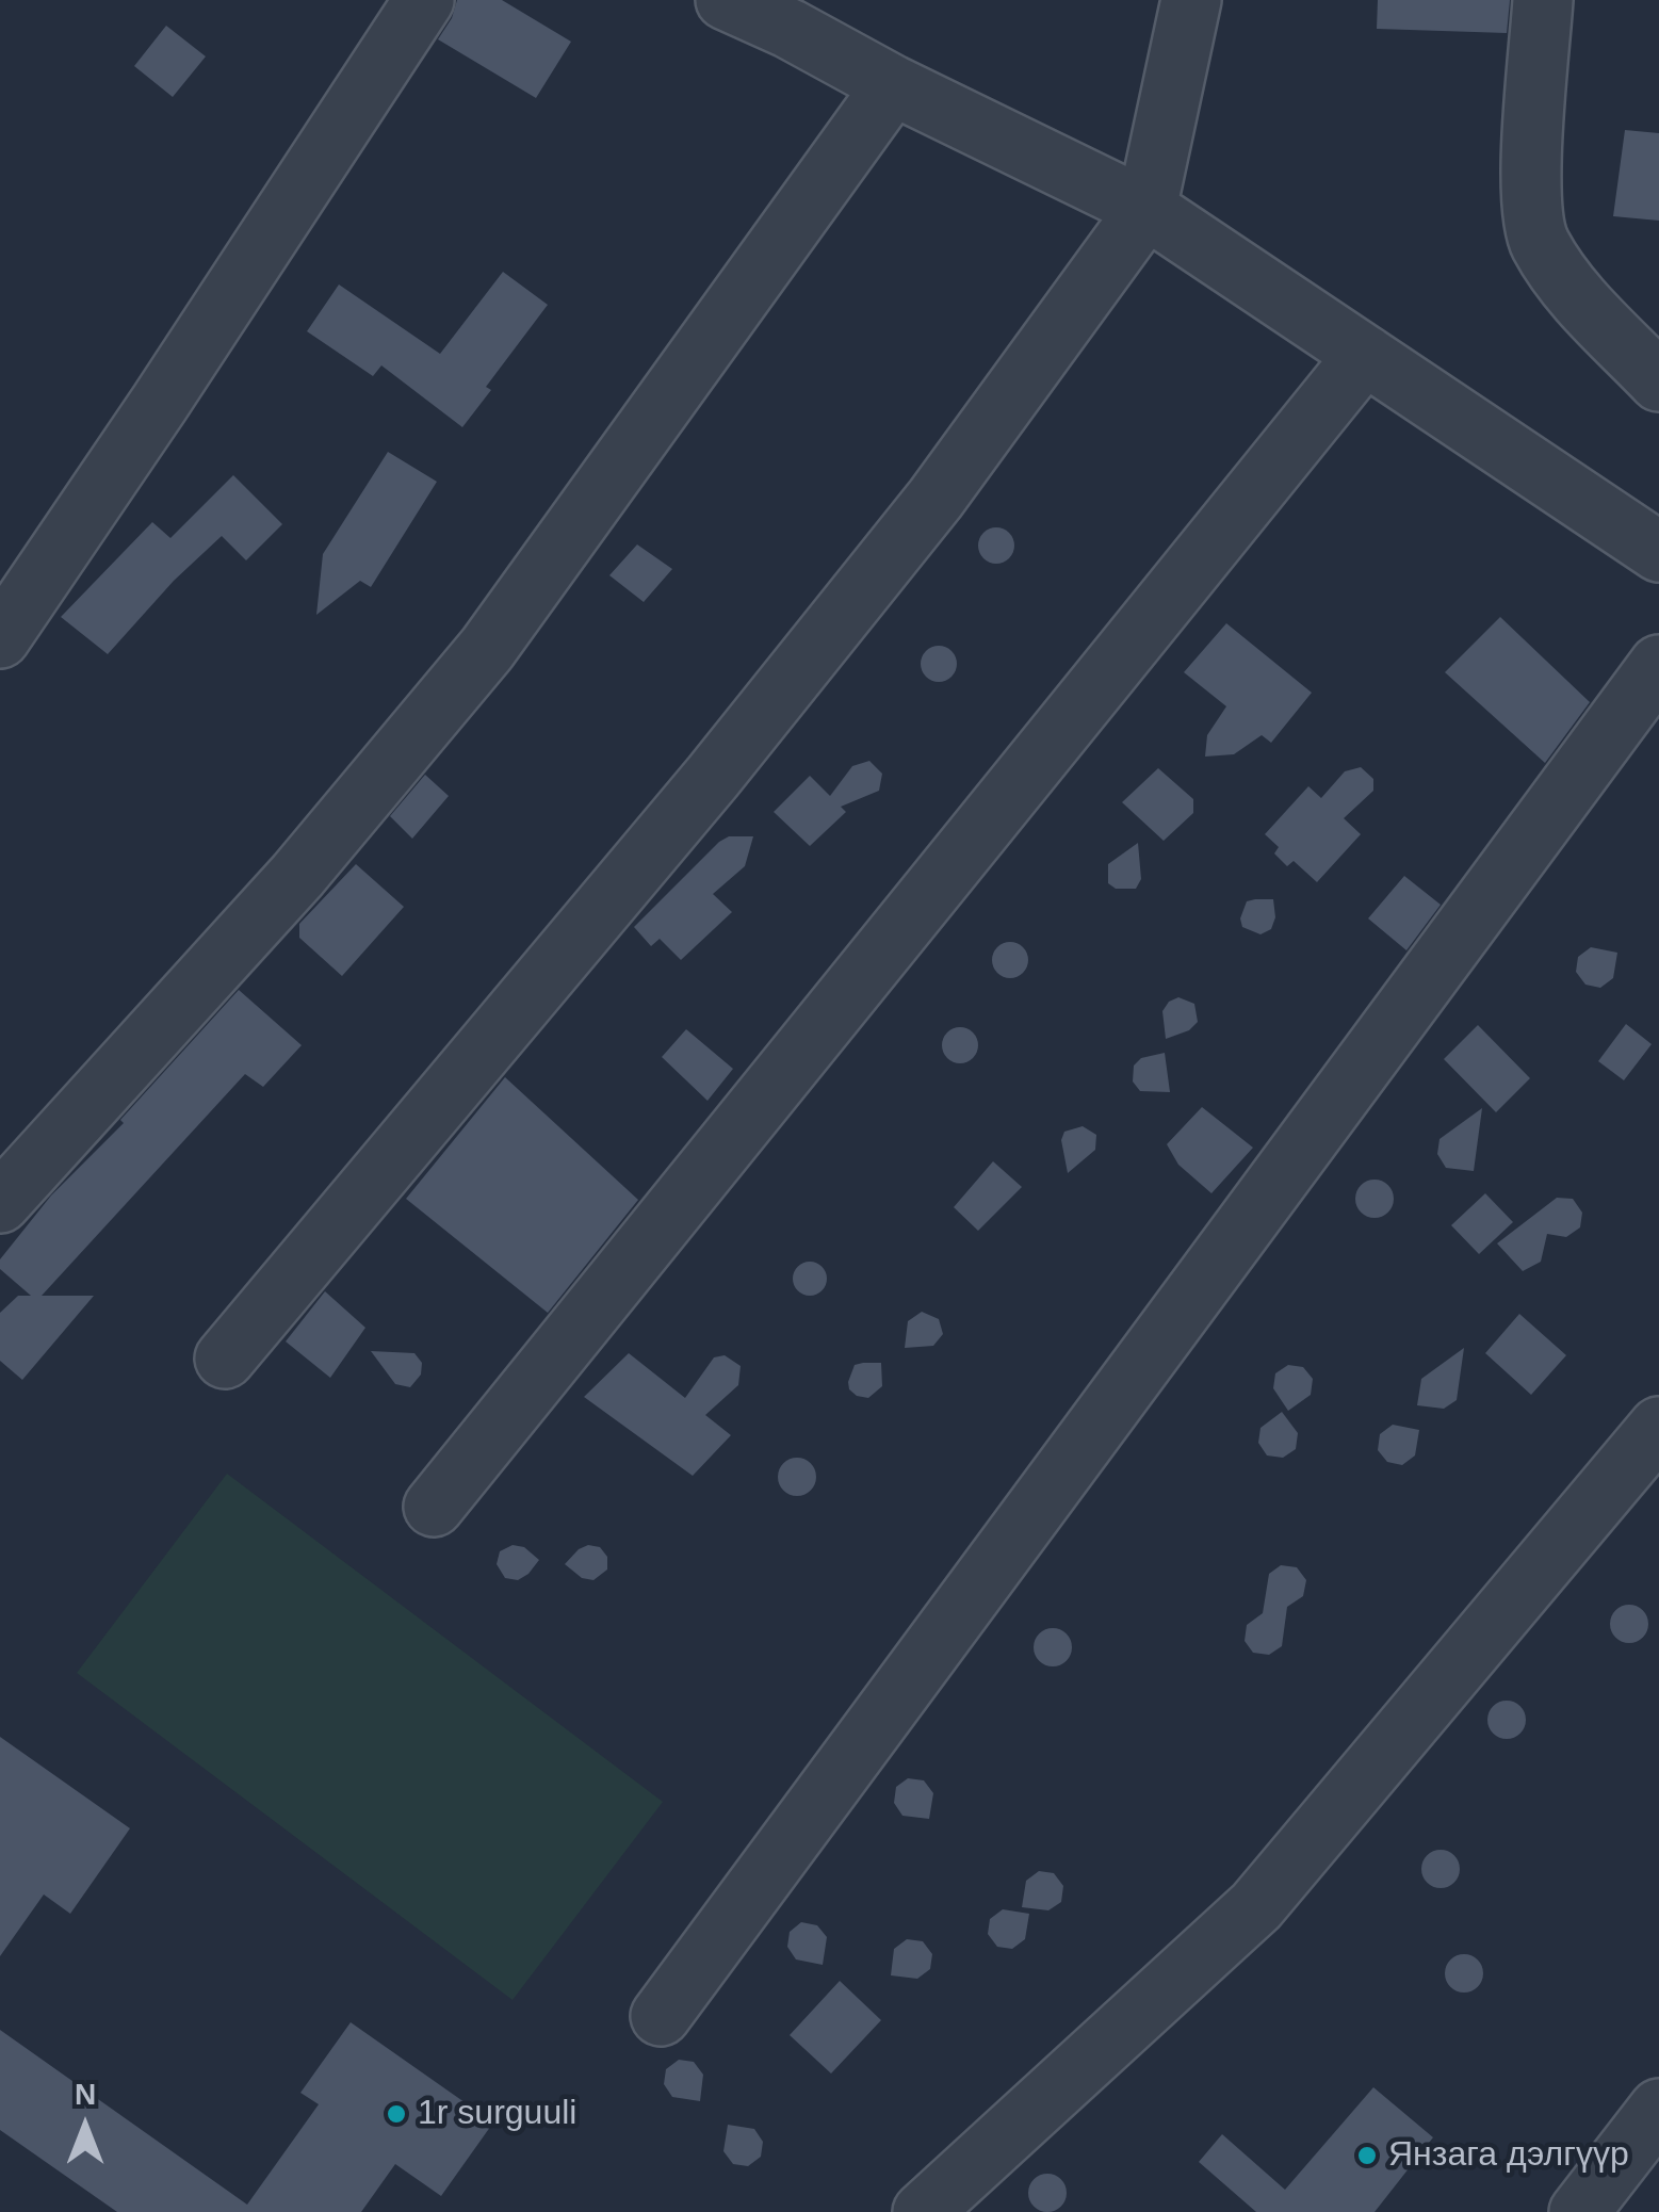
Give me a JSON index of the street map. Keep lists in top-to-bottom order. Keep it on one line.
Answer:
{"places":["1r surguuli","Янзага дэлгүүр"],"north":"top"}
